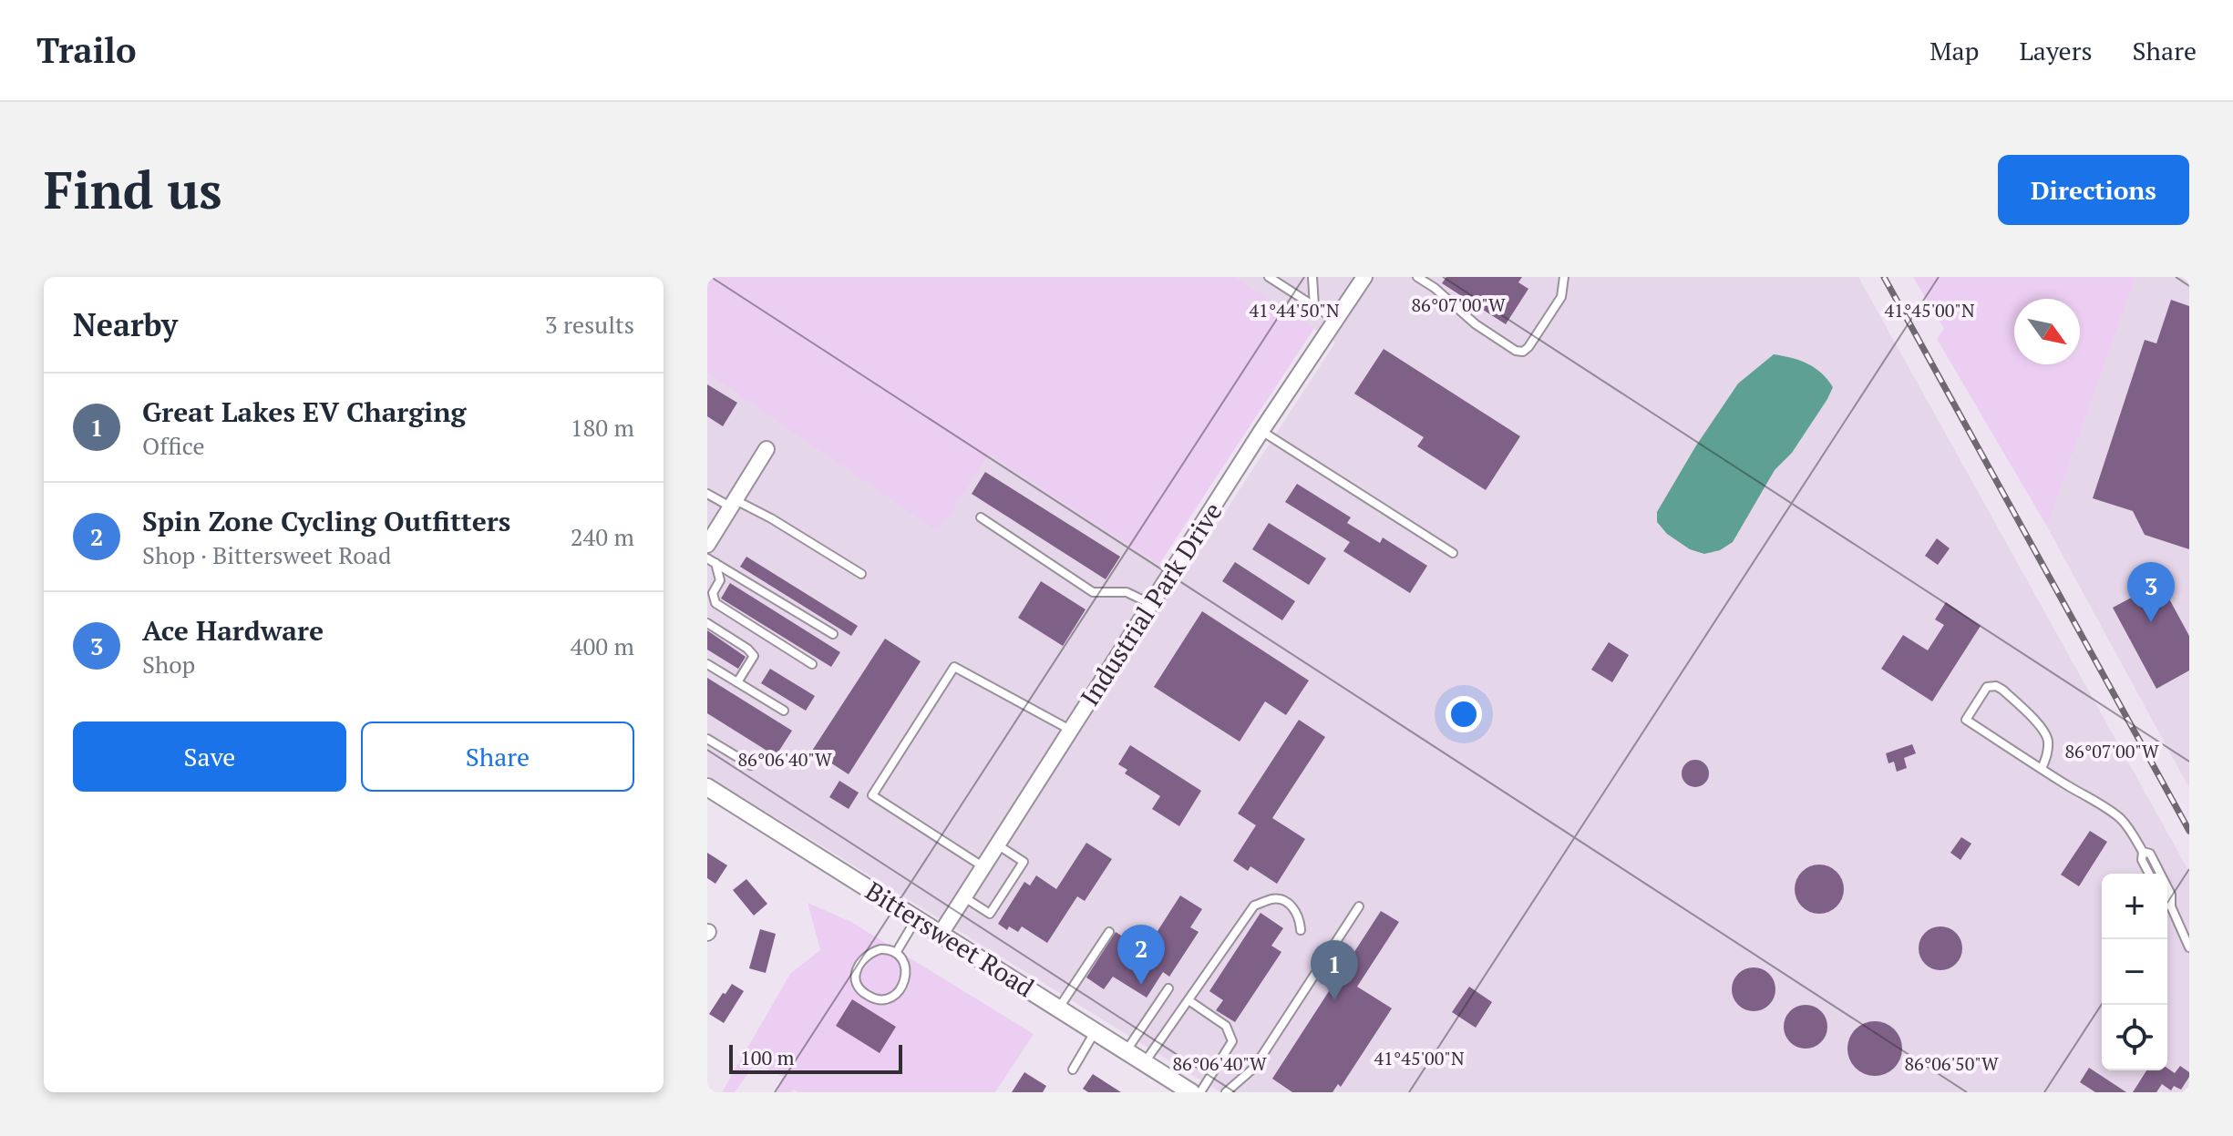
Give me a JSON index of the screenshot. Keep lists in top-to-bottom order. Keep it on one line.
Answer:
{"streets":{"street":["Industrial Park Drive","Bittersweet Road"]},"crossings":[["Industrial Park Drive","Bittersweet Road"]],"scale_bar":"100 m","north":"bottom right","page":{"header":"Trailo","nav":["Map","Layers","Share"],"buttons":["Directions",["Save","Share"]],"title":"Find us","heading":["Nearby","3 results"],"list":[{"mark":"1","name":"Great Lakes EV Charging","note":"Office","value":"180 m"},{"mark":"2","name":"Spin Zone Cycling Outfitters","note":"Shop · Bittersweet Road","value":"240 m"},{"mark":"3","name":"Ace Hardware","note":"Shop","value":"400 m"}],"pins":["3","2","1"],"map_buttons":["+","−"],"scale":"100 m"},"coordinates":["86°07'00\"W","41°44'50\"N","41°45'00\"N","86°06'40\"W","86°06'50\"W"]}
